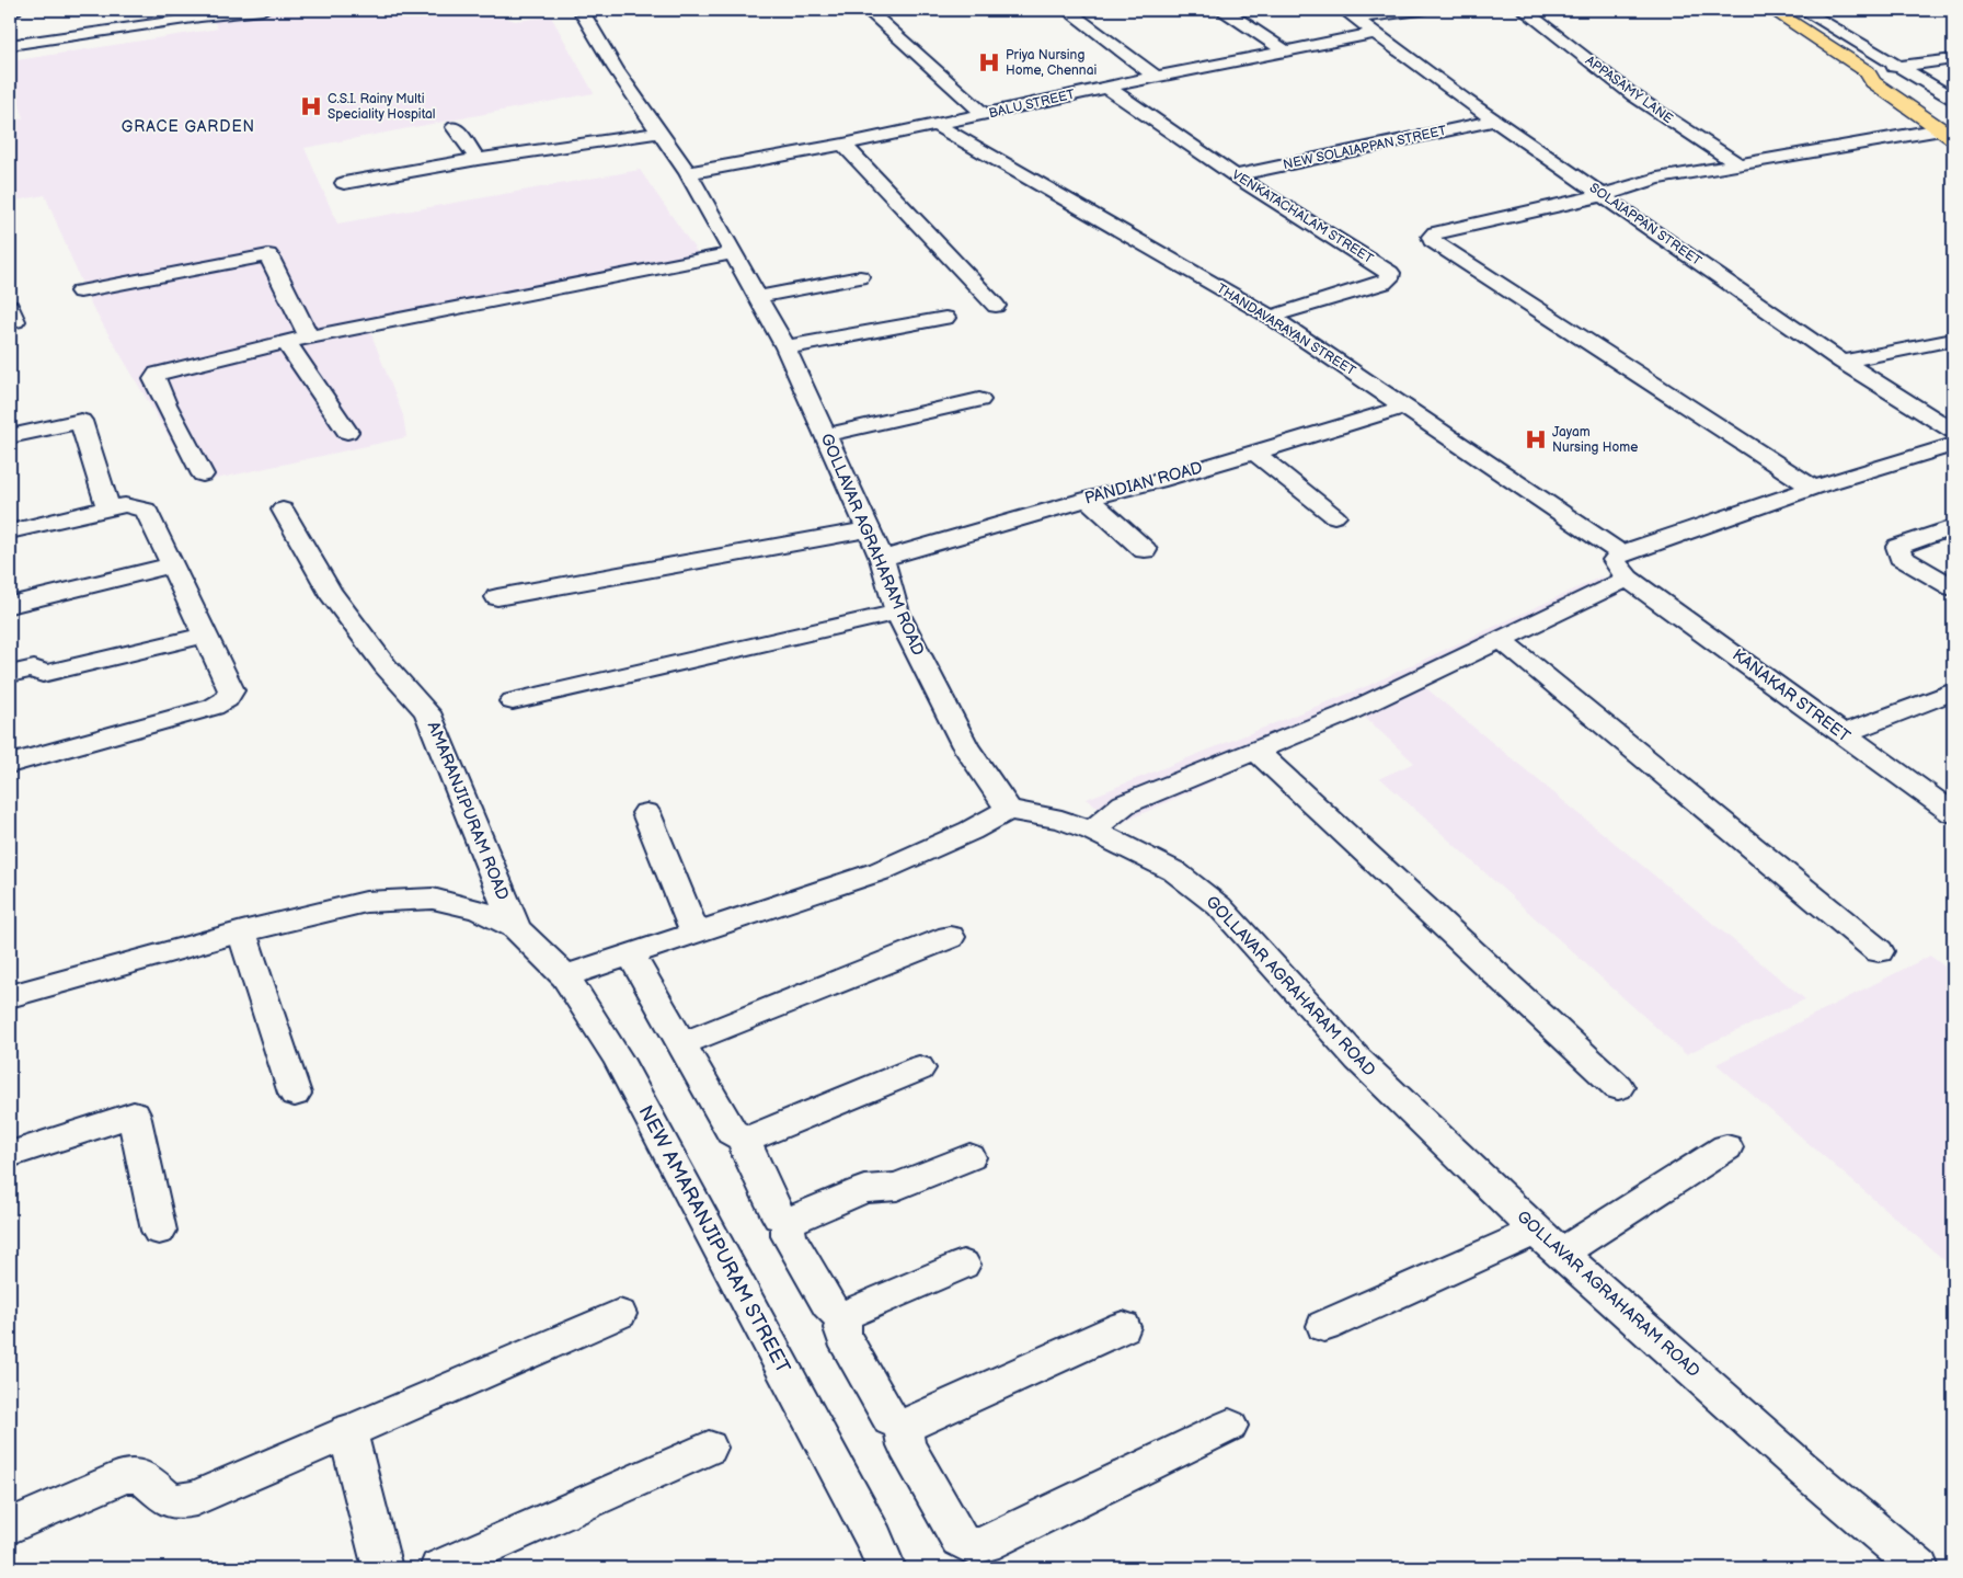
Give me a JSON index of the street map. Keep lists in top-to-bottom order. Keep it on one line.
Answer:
{"streets":{"street":["APPASAMY LANE","BALU STREET","NEW SOLAIAPPAN STREET","VENKATACHALAM STREET","SOLAIAPPAN STREET","THANDAVARAYAN STREET","PANDIAN ROAD","GOLLAVAR AGRAHARAM ROAD","KANAKAR STREET","AMARANJIPURAM ROAD","NEW AMARANJIPURAM STREET"]},"crossings":[["BALU STREET","VENKATACHALAM STREET"],["BALU STREET","SOLAIAPPAN STREET"],["BALU STREET","THANDAVARAYAN STREET"],["BALU STREET","GOLLAVAR AGRAHARAM ROAD"],["NEW SOLAIAPPAN STREET","VENKATACHALAM STREET"],["NEW SOLAIAPPAN STREET","SOLAIAPPAN STREET"],["VENKATACHALAM STREET","THANDAVARAYAN STREET"],["THANDAVARAYAN STREET","PANDIAN ROAD"],["THANDAVARAYAN STREET","KANAKAR STREET"],["PANDIAN ROAD","GOLLAVAR AGRAHARAM ROAD"],["AMARANJIPURAM ROAD","NEW AMARANJIPURAM STREET"]],"districts":["GRACE GARDEN"],"places":{"hospital":["Priya Nursing Home, Chennai","C.S.I. Rainy Multi Speciality Hospital","Jayam Nursing Home"]}}
